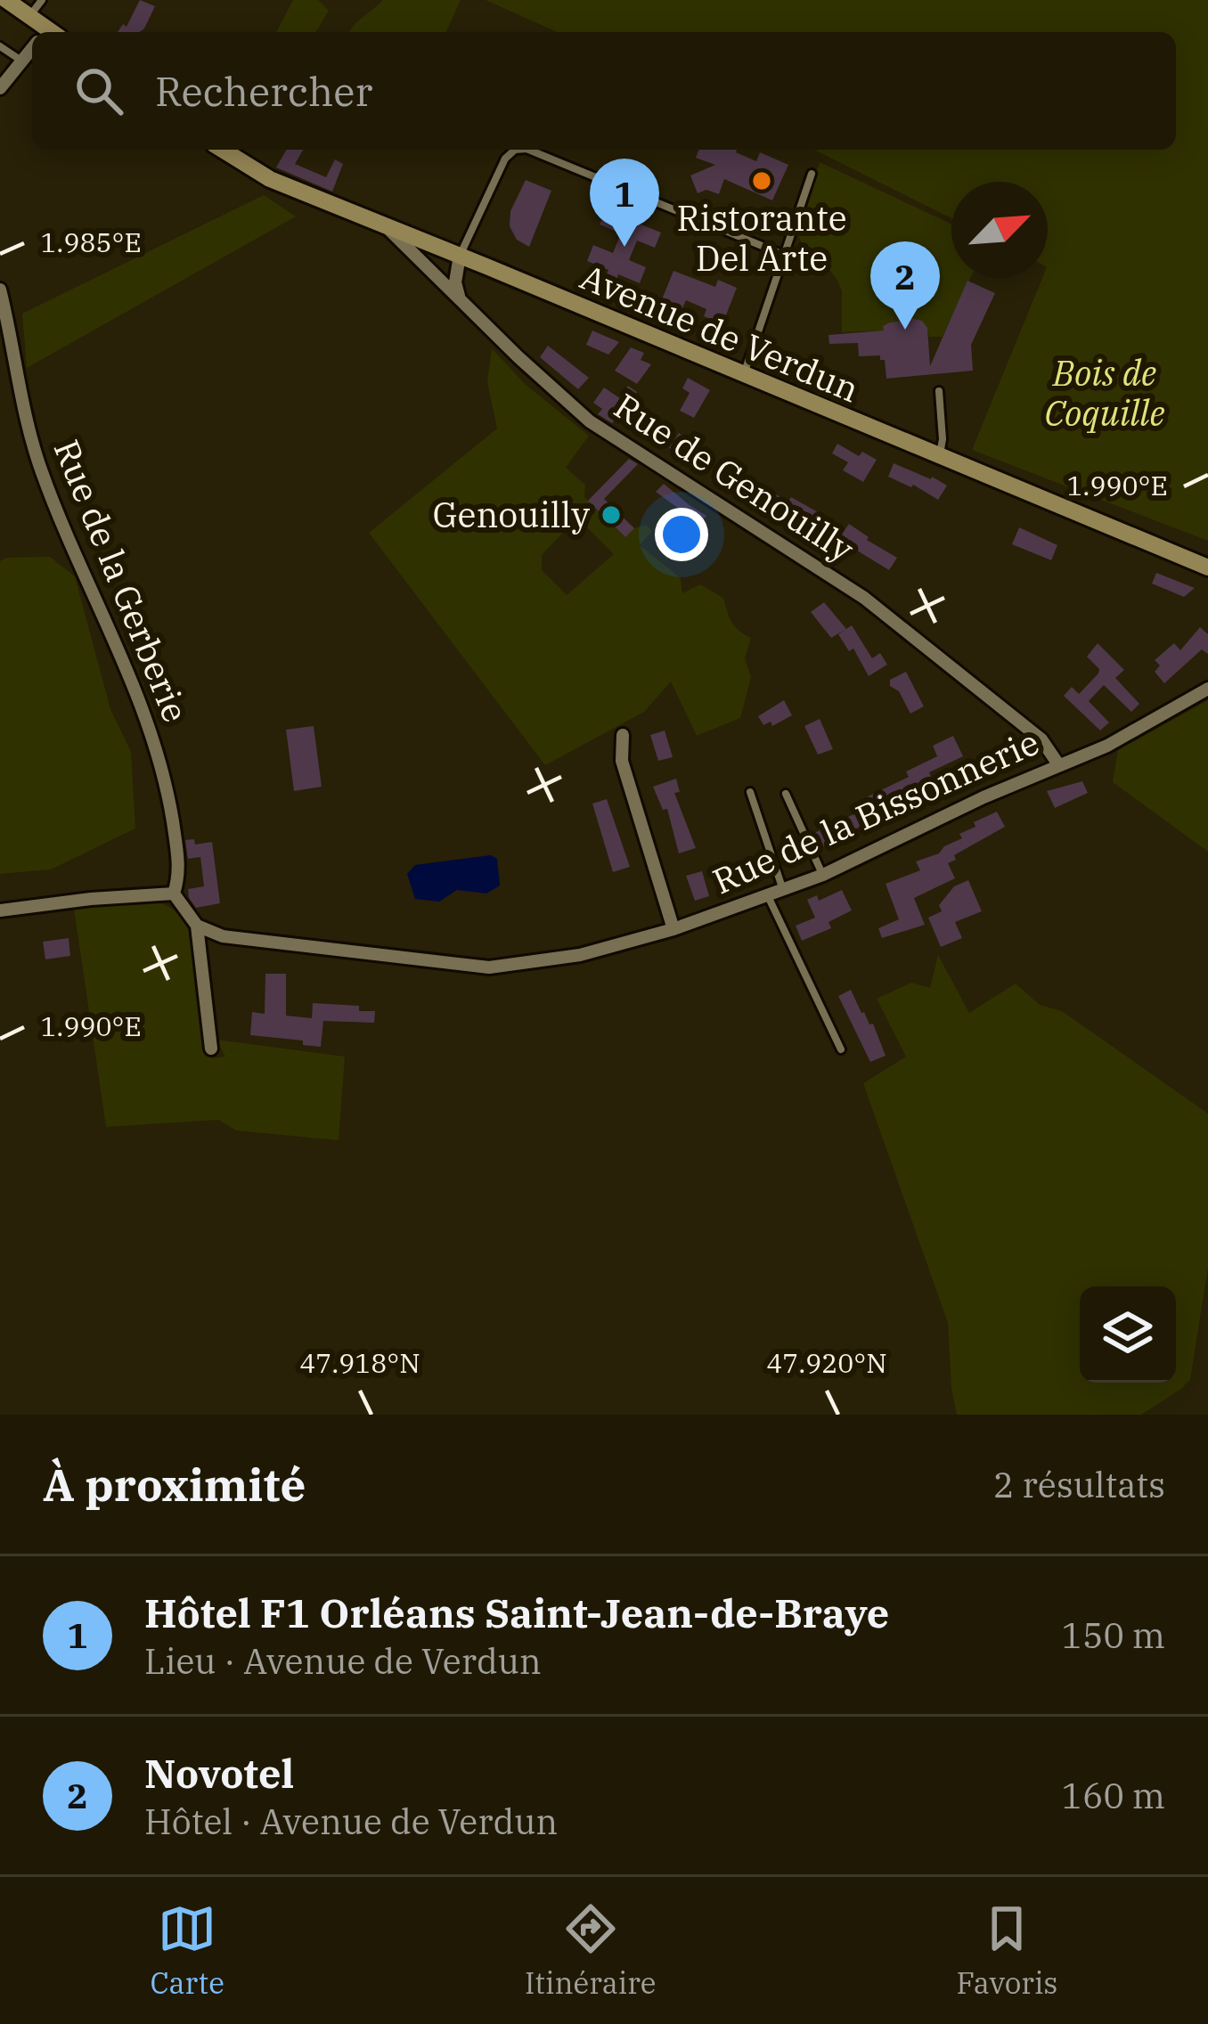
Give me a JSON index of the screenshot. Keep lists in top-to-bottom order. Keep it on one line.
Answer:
{"streets":{"main road":["Avenue de Verdun"],"street":["Rue de Genouilly","Rue de la Gerberie","Rue de la Bissonnerie"]},"crossings":[["Avenue de Verdun","Rue de Genouilly"],["Rue de Genouilly","Rue de la Bissonnerie"]],"parks":["Bois de Coquille"],"places":["Ristorante Del Arte","Genouilly"],"north":"top right","page":{"search":"Rechercher","pins":["1","2"],"heading":["À proximité","2 résultats"],"list":[{"mark":"1","name":"Hôtel F1 Orléans Saint-Jean-de-Braye","note":"Lieu · Avenue de Verdun","value":"150 m"},{"mark":"2","name":"Novotel","note":"Hôtel · Avenue de Verdun","value":"160 m"}],"nav":["Carte","Itinéraire","Favoris"]},"coordinates":["1.985°E","1.990°E","47.918°N","47.920°N"]}
